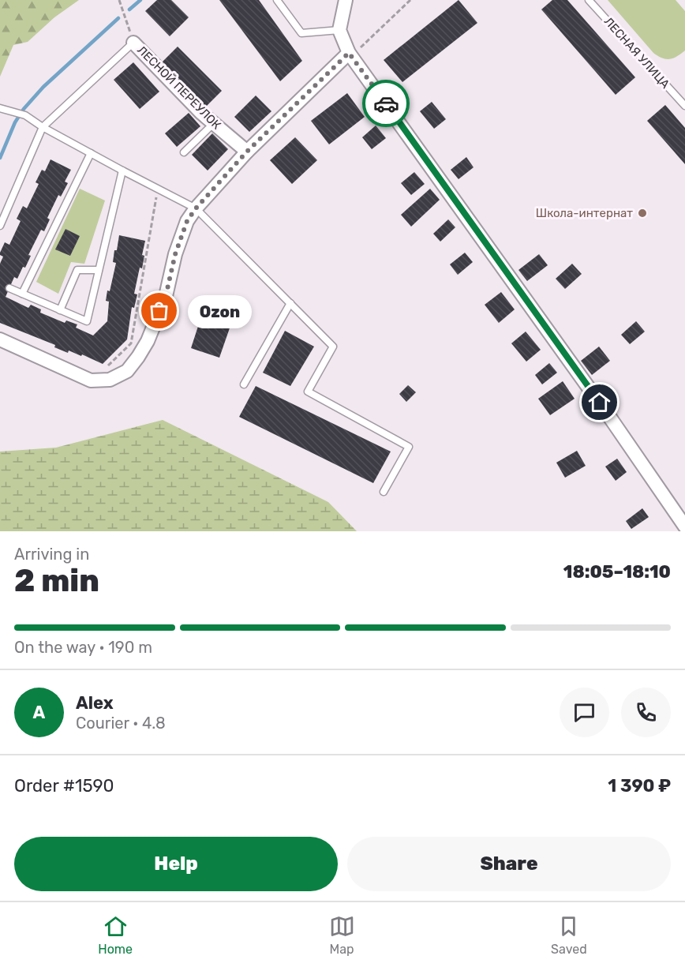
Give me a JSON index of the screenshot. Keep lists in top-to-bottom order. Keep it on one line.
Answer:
{"streets":{"street":["ЛЕСНОЙ ПЕРЕУЛОК"],"lane":["ЛЕСНАЯ УЛИЦА"]},"places":["Школа-интернат","Ozon"],"page":{"bubble":"Ozon","heading":["2 min","Arriving in","18:05–18:10"],"panel":["Alex","Courier · 4.8","Order #1590","1 390 ₽"],"bar":"On the way · 190 m","round":"A","buttons":["Help","Share"],"tabs":["Home","Map","Saved"]}}
